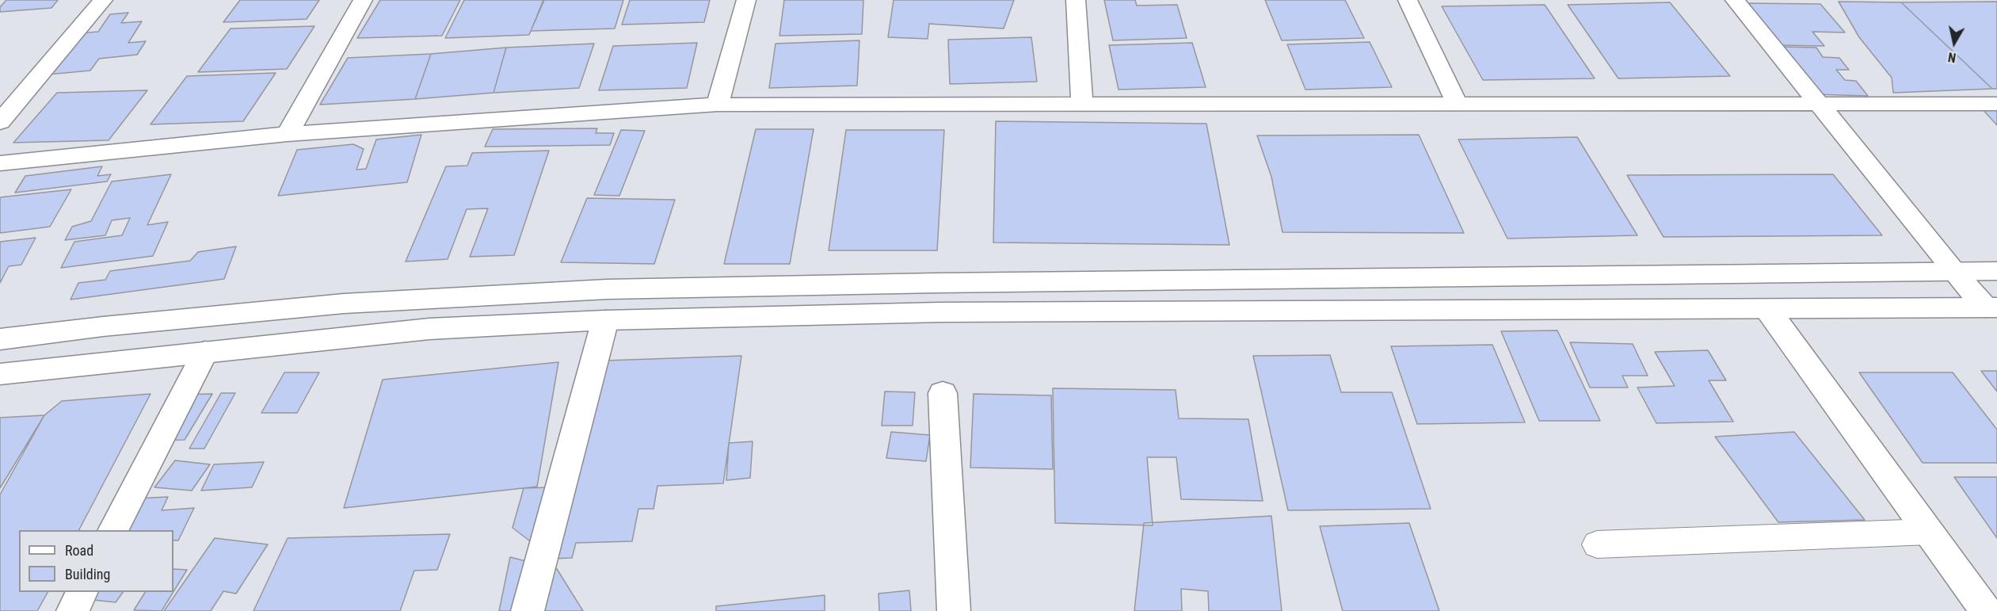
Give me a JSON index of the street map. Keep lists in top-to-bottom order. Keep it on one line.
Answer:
{"legend":["Road","Building"],"north":"bottom"}
